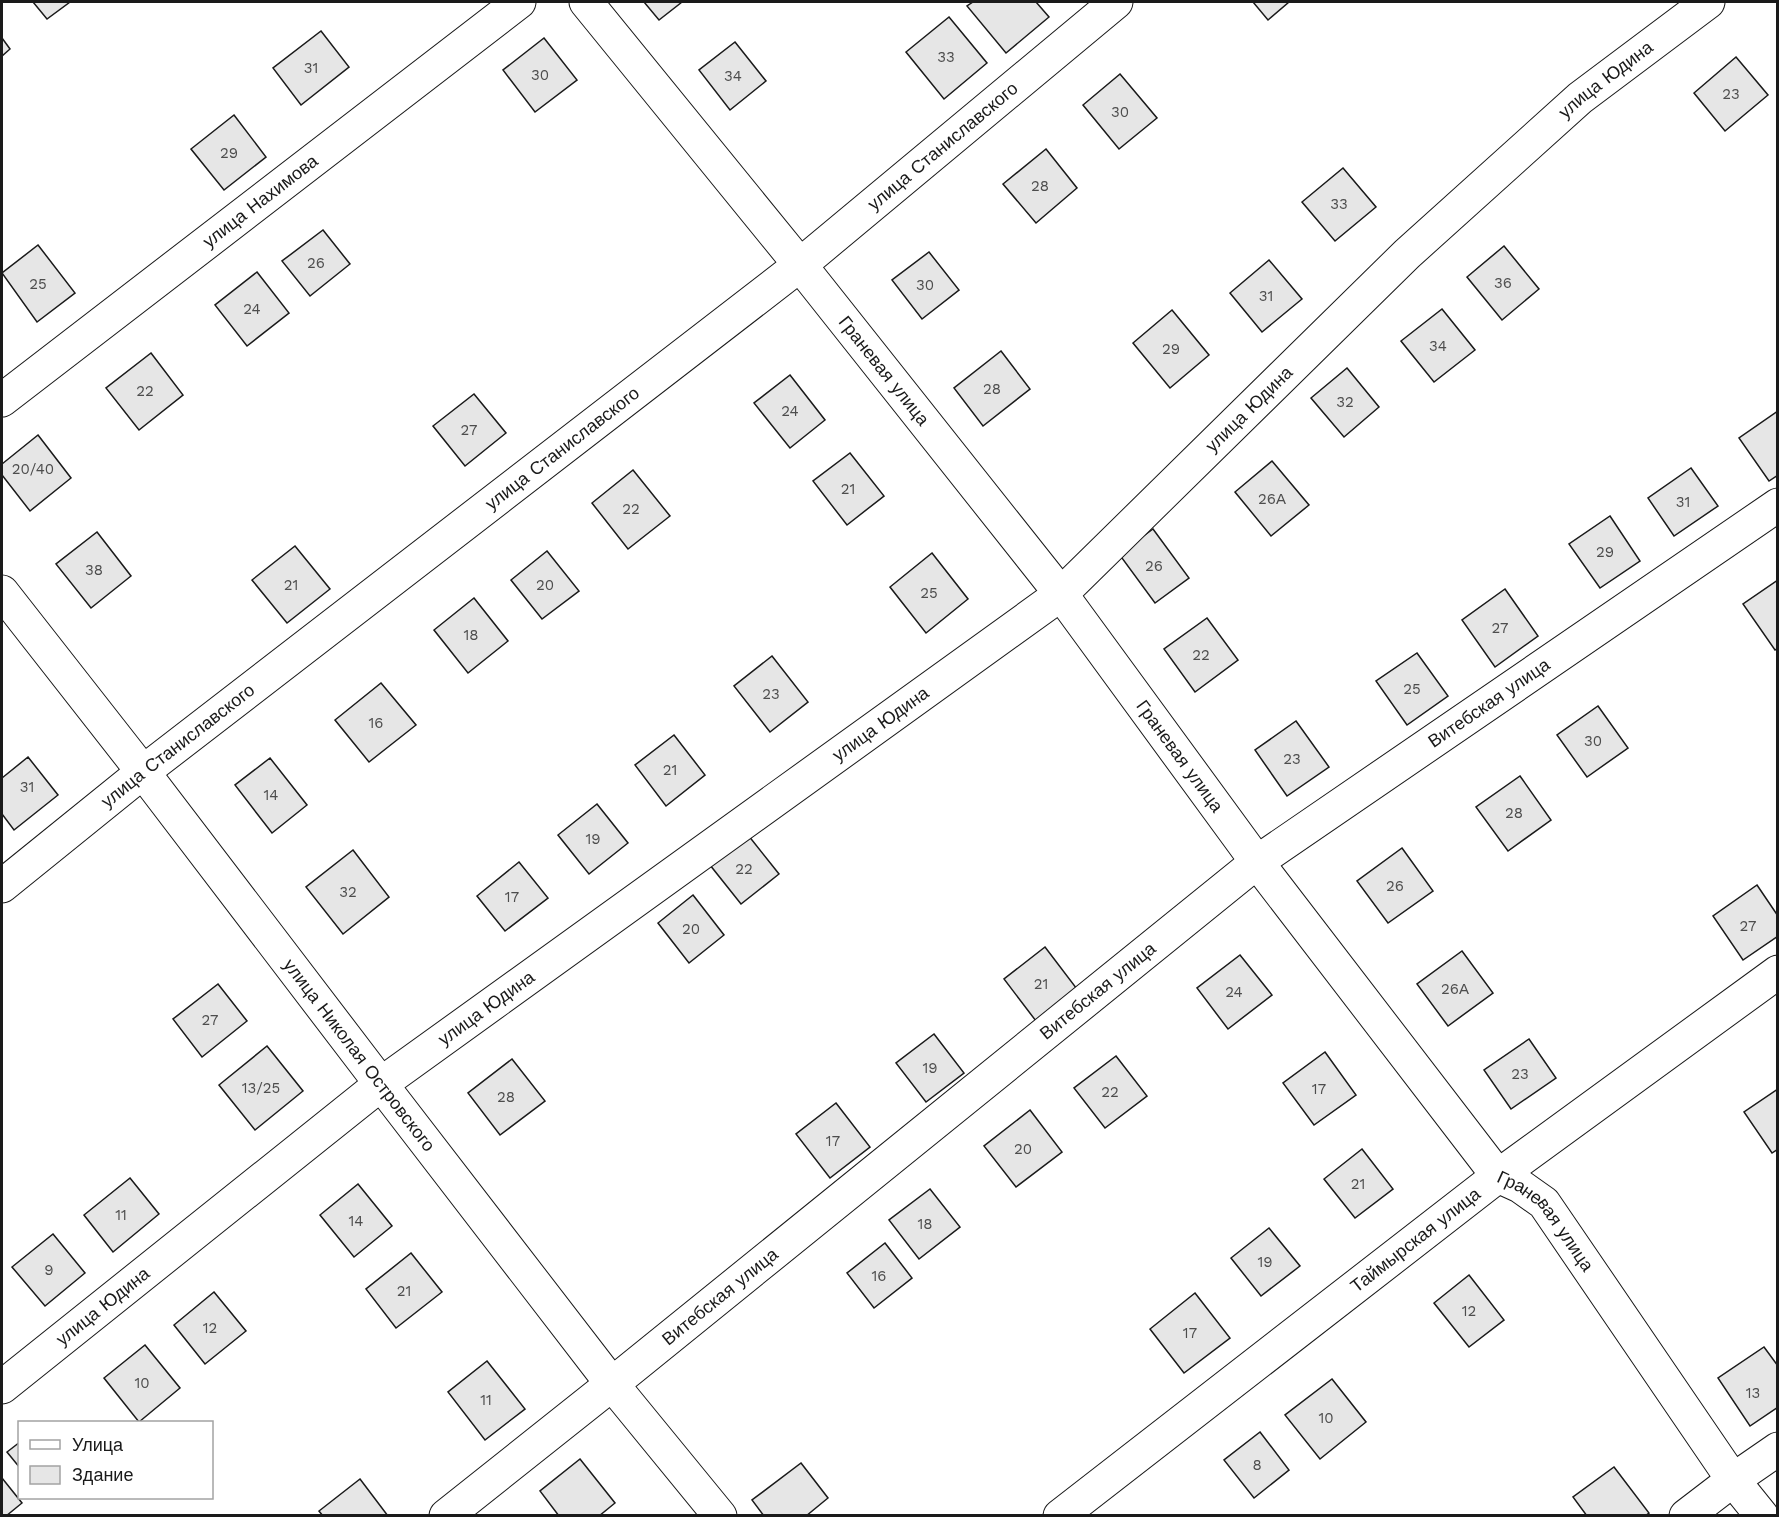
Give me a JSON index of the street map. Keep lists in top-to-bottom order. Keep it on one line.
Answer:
{"streets":{"street":["улица Юдина","улица Станиславского","улица Нахимова","Граневая улица","Витебская улица","улица Николая Островского","Таймырская улица"]},"crossings":[["улица Юдина","Граневая улица"],["улица Юдина","улица Николая Островского"],["улица Станиславского","Граневая улица"],["улица Станиславского","улица Николая Островского"],["Граневая улица","Витебская улица"],["Граневая улица","Таймырская улица"],["Витебская улица","улица Николая Островского"]],"house_numbers":["33","31","30","34","23","30","29","28","33","26","36","25","30","31","24","34","29","28","22","32","24","27","20/40","21","26А","31","22","29","26","38","21","20","25","27","18","22","25","23","16","30","23","21","31","14","28","19","22","26","32","17","27","20","21","26А","24","27","19","23","13/25","17","22","28","17","20","21","11","14","18","19","9","16","21","12","12","17","10","13","11","10","8"],"legend":["Улица","Здание"]}
